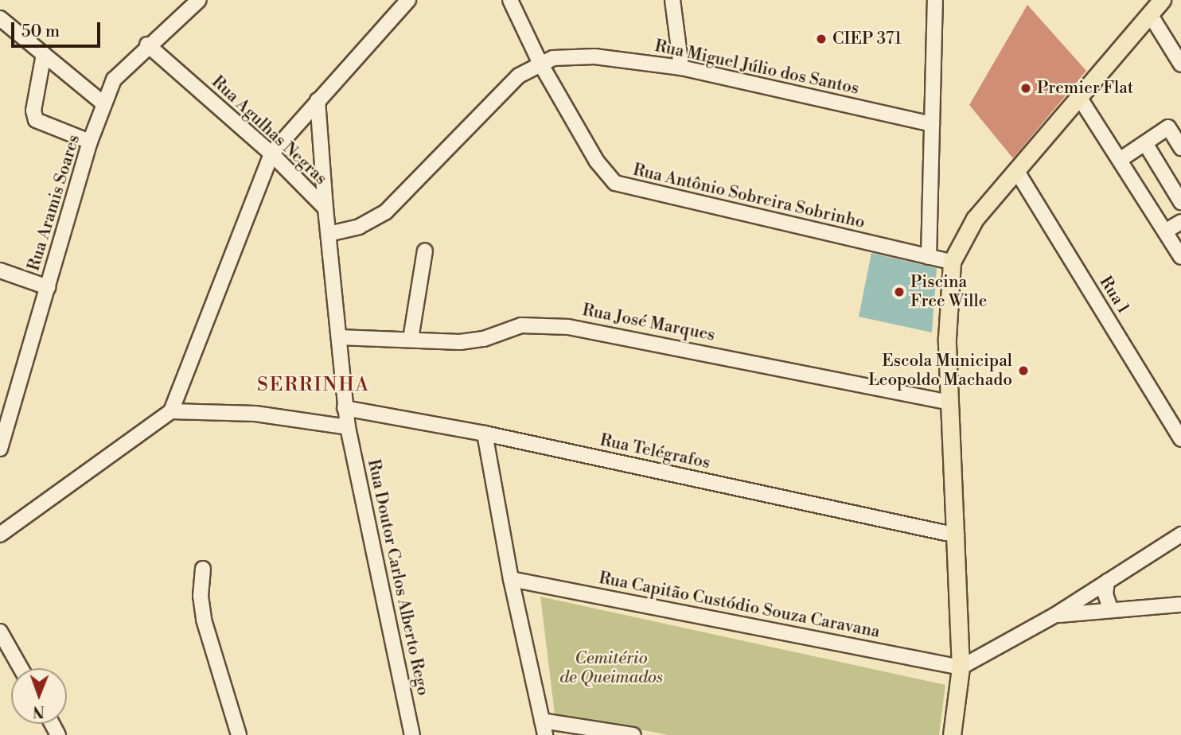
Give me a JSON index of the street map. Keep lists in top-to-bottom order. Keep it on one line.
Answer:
{"streets":{"street":["Rua Miguel Júlio dos Santos","Rua Agulhas Negras","Rua Antônio Sobreira Sobrinho","Rua Aramis Soares","Rua 1","Rua José Marques","Rua Telégrafos","Rua Doutor Carlos Alberto Rego","Rua Capitão Custódio Souza Caravana"]},"crossings":[["Rua Miguel Júlio dos Santos","Rua Antônio Sobreira Sobrinho"],["Rua Agulhas Negras","Rua Aramis Soares"],["Rua Agulhas Negras","Rua José Marques"],["Rua Agulhas Negras","Rua Telégrafos"],["Rua Agulhas Negras","Rua Doutor Carlos Alberto Rego"]],"districts":["SERRINHA"],"parks":["Cemitério de Queimados"],"places":["CIEP 371","Premier Flat","Piscina Free Wille","Escola Municipal Leopoldo Machado"],"scale_bar":"50 m","north":"bottom"}
